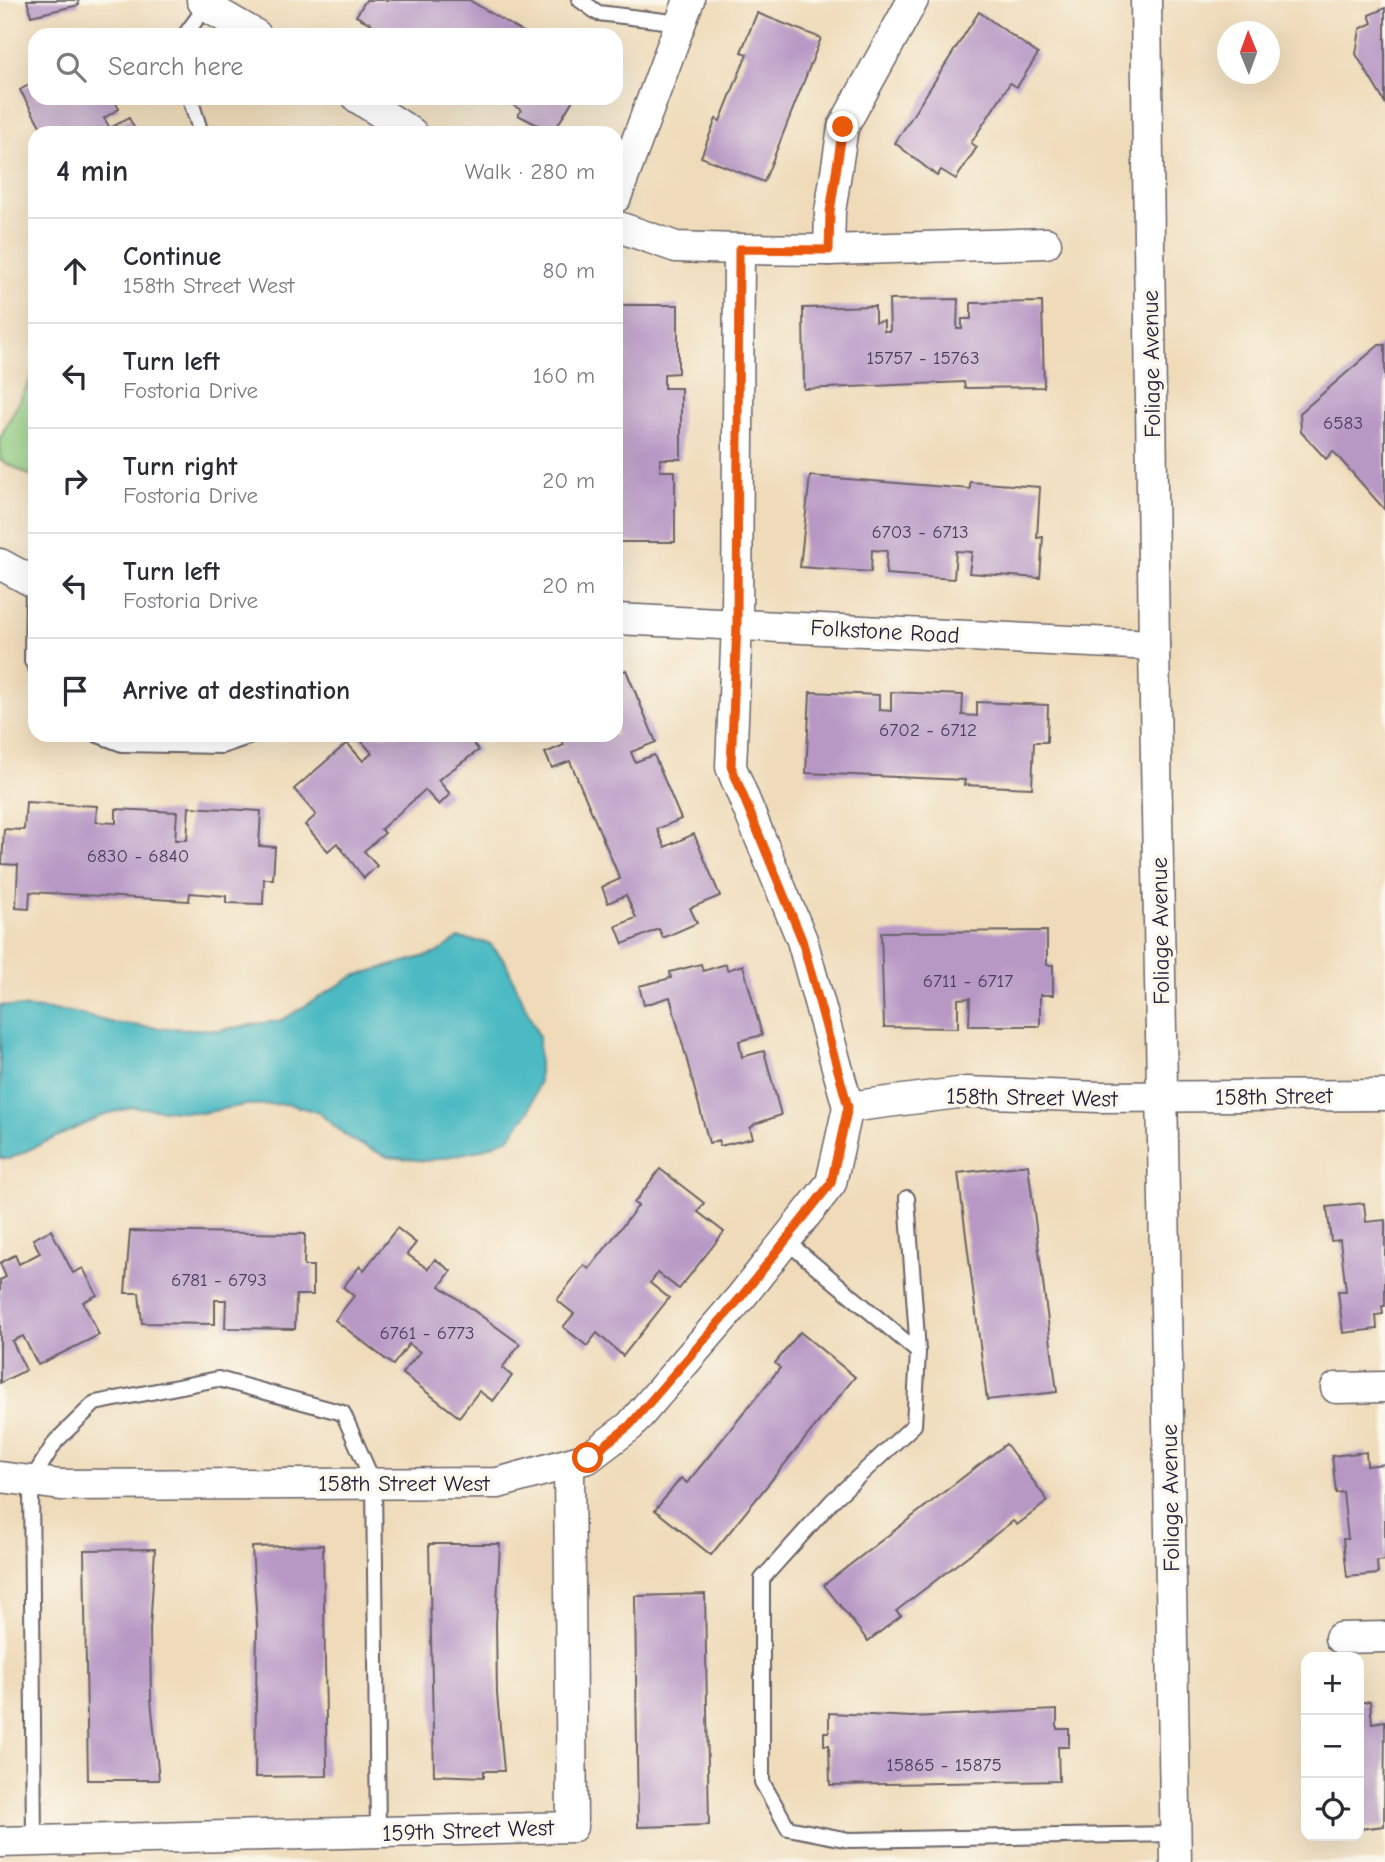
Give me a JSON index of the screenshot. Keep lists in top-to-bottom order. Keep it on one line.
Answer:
{"streets":{"street":["Foliage Avenue","Folkstone Road","158th Street","158th Street West","159th Street West"]},"crossings":[["Foliage Avenue","Folkstone Road"],["Foliage Avenue","158th Street"],["Foliage Avenue","158th Street West"],["158th Street","158th Street West"],["158th Street West","159th Street West"]],"house_numbers":["15757 - 15763","6583","6703 - 6713","6702 - 6712","6830 - 6840","6711 - 6717","6781 - 6793","6761 - 6773","15865 - 15875"],"north":"top","page":{"search":"Search here","heading":["4 min","Walk · 280 m"],"list":[["Continue","158th Street West","80 m"],["Turn left","Fostoria Drive","160 m"],["Turn right","Fostoria Drive","20 m"],["Turn left","Fostoria Drive","20 m"],"Arrive at destination"],"map_buttons":["+","−"]}}
